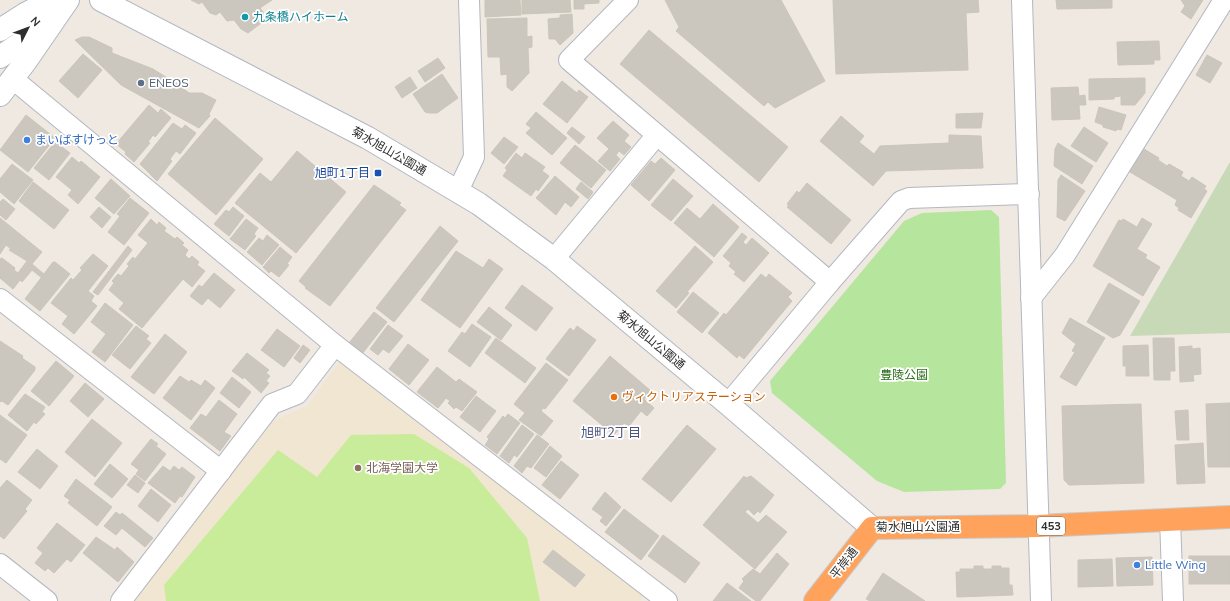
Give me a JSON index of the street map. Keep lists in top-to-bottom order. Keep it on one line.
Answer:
{"streets":{"highway":["菊水旭山公園通","453","平岸通"]},"crossings":[["菊水旭山公園通","平岸通"]],"districts":["旭町2丁目"],"parks":["豊陵公園"],"places":{"other":["九条橋ハイホーム","ENEOS","まいばすけっと","ヴィクトリアステーション","北海学園大学","Little Wing"],"transit":["旭町1丁目"]},"north":"top right"}
